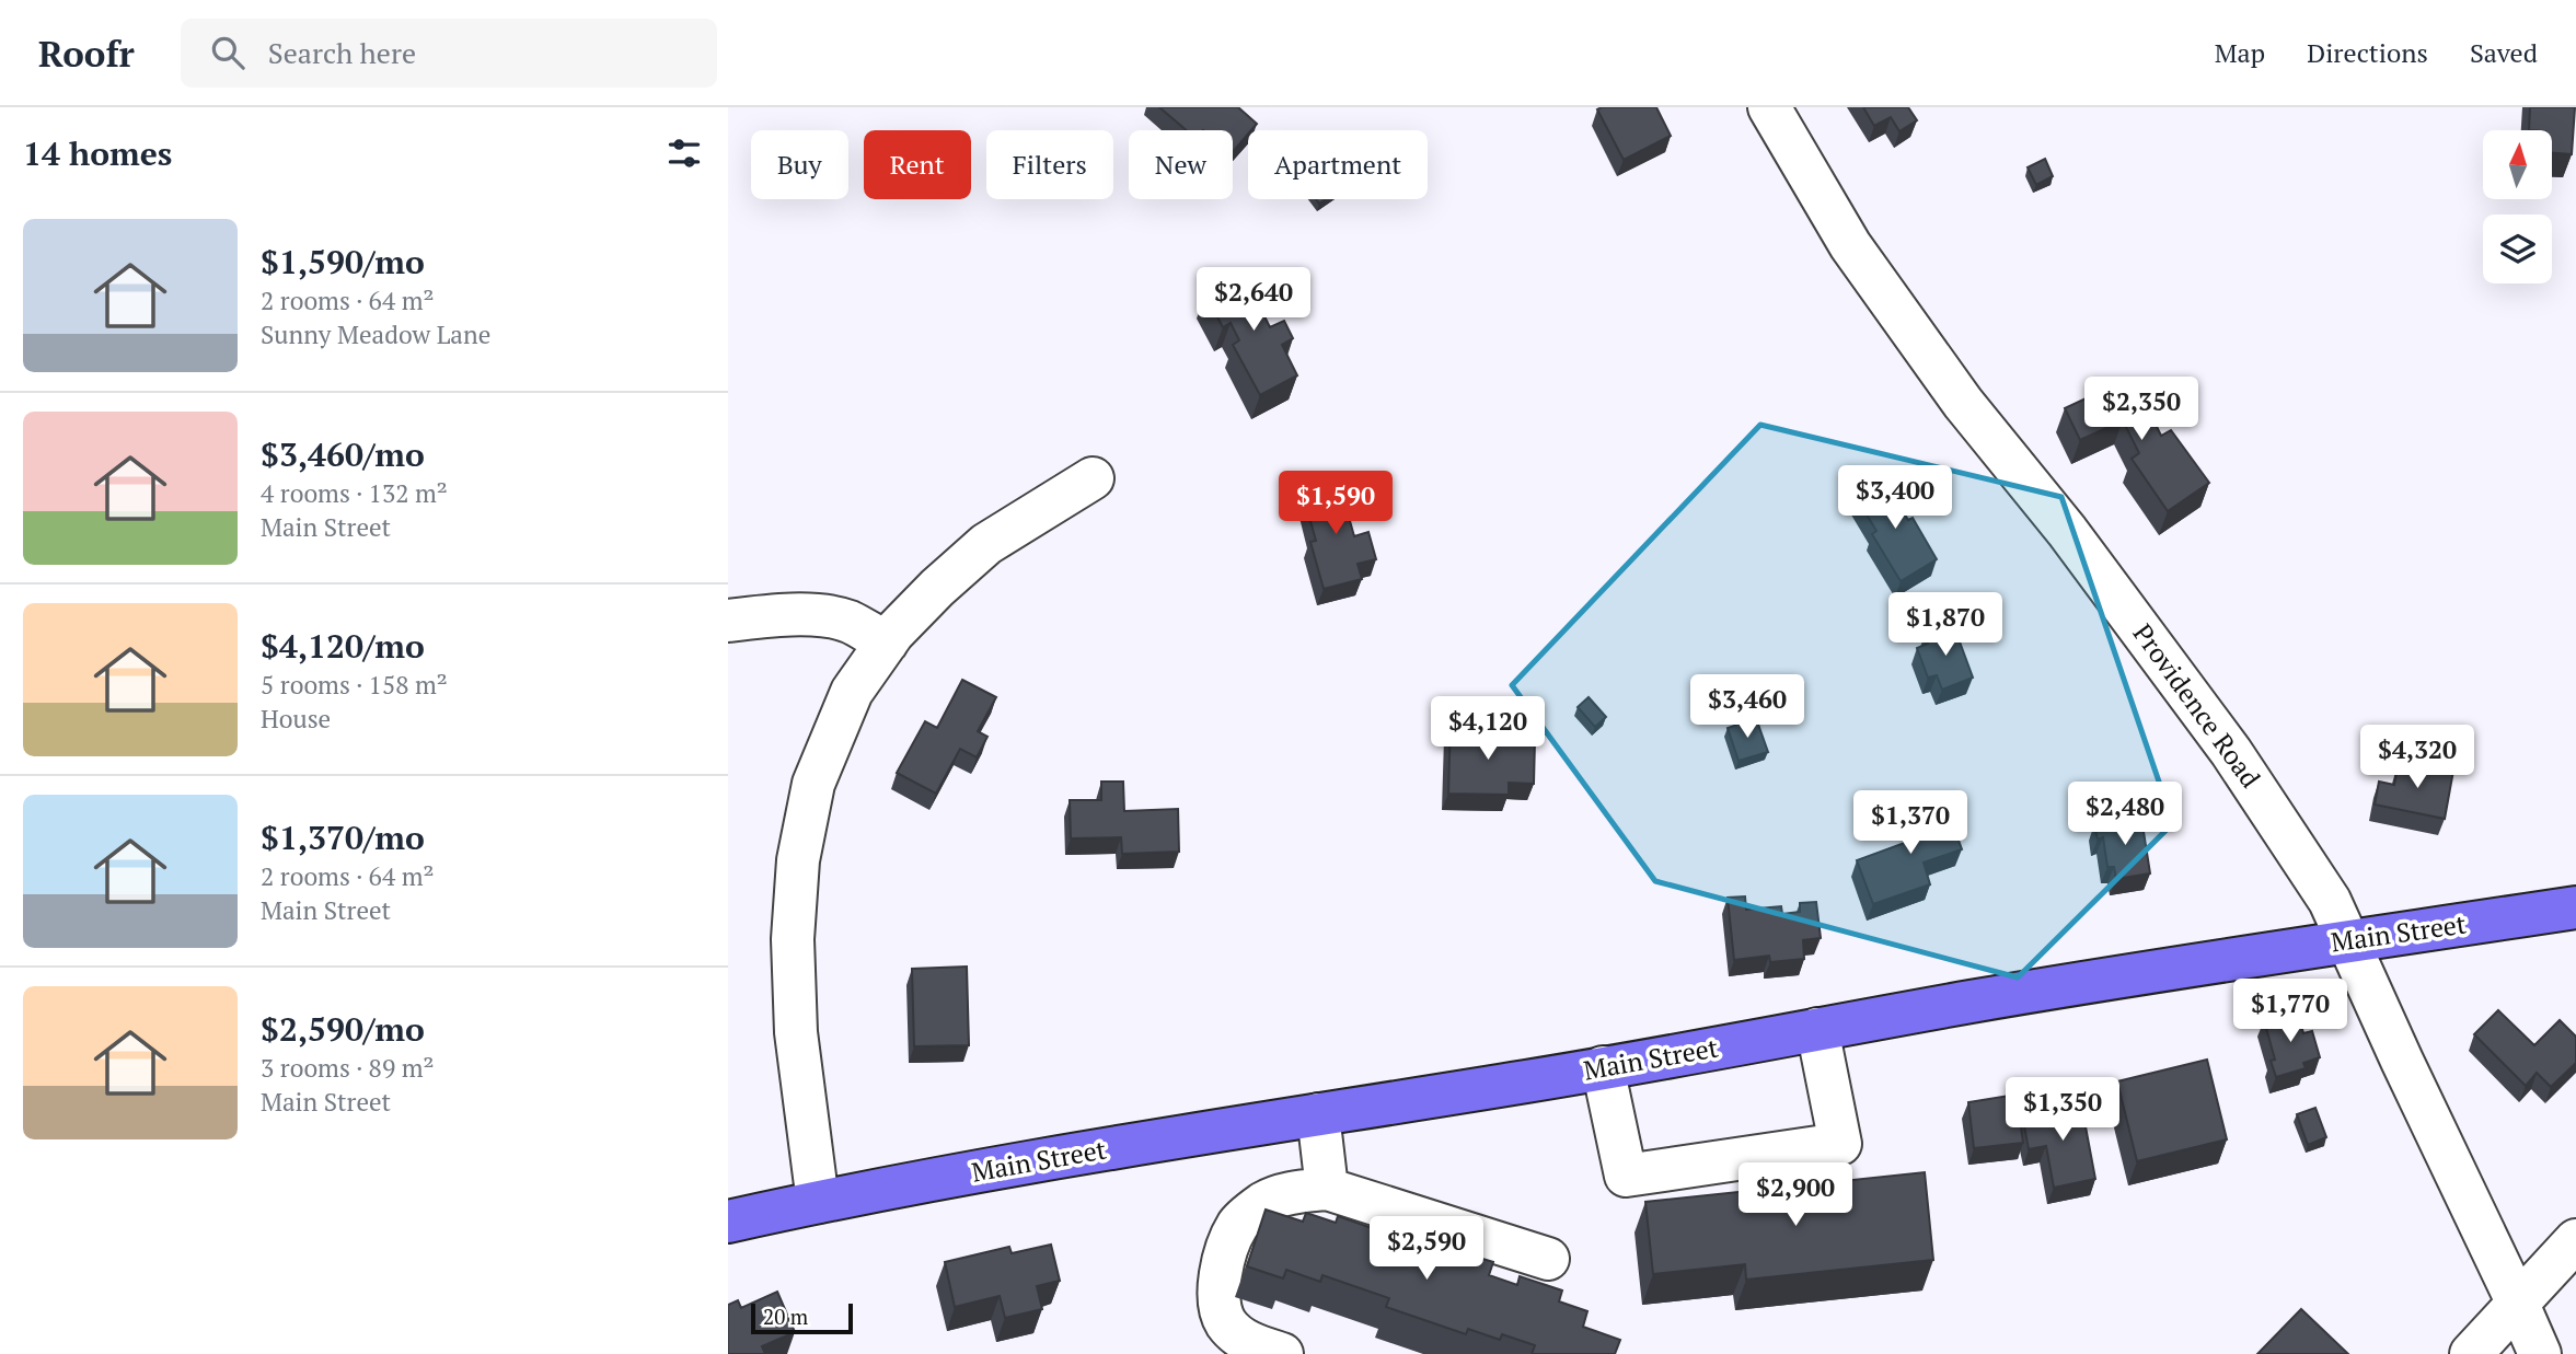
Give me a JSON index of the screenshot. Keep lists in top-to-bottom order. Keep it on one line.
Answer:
{"streets":{"main road":["Main Street"],"street":["Providence Road"]},"crossings":[["Providence Road","Main Street"]],"scale_bar":"20 m","north":"top","page":{"header":"Roofr","search":"Search here","nav":["Map","Directions","Saved"],"heading":"14 homes","chip":["Buy","Rent","Filters","New","Apartment"],"list":[{"name":"$1,590/mo","note":"2 rooms · 64 m² · Sunny Meadow Lane"},{"name":"$3,460/mo","note":"4 rooms · 132 m² · Main Street"},{"name":"$4,120/mo","note":"5 rooms · 158 m² · House"},{"name":"$1,370/mo","note":"2 rooms · 64 m² · Main Street"},{"name":"$2,590/mo","note":"3 rooms · 89 m² · Main Street"}],"price":["$2,640","$2,350","$3,400","$1,590","$1,870","$3,460","$4,120","$4,320","$2,480","$1,370","$1,770","$1,350","$2,900","$2,590"],"scale":"20 m"}}
